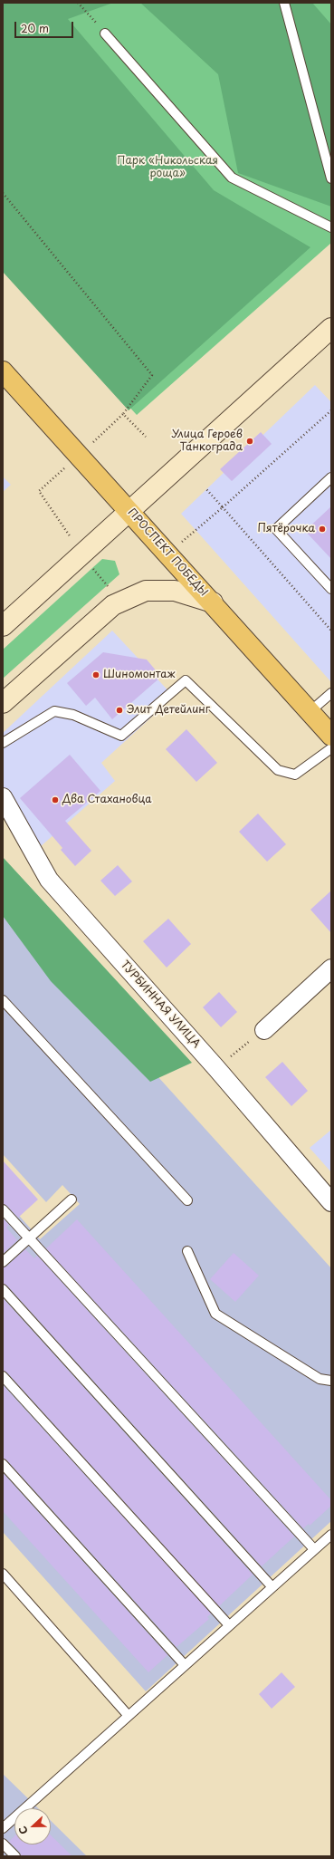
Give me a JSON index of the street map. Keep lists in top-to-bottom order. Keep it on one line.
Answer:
{"streets":{"main road":["ПРОСПЕКТ ПОБЕДЫ"],"street":["ТУРБИННАЯ УЛИЦА"]},"parks":["Парк «Никольская роща»"],"places":["Улица Героев Танкограда","Пятёрочка","Шиномонтаж","Элит Детейлинг","Два Стахановца"],"scale_bar":"20 m","north":"left"}
